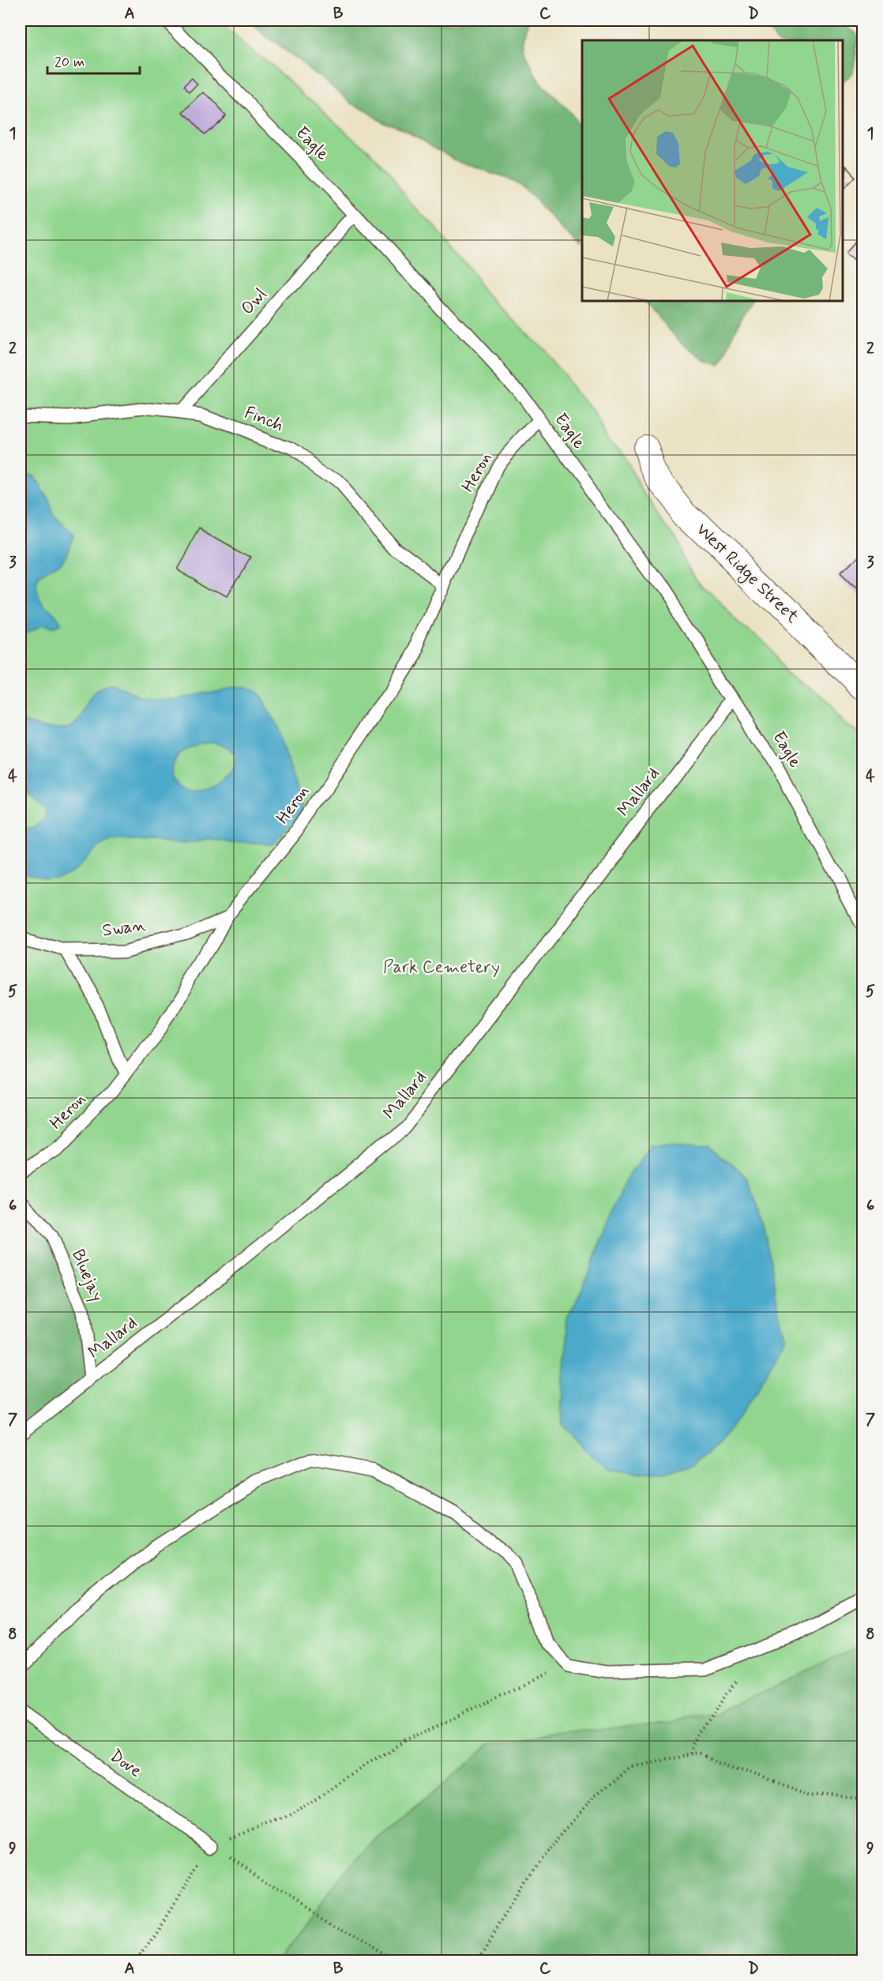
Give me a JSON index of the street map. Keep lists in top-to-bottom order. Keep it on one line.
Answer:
{"streets":{"street":["West Ridge Street"],"lane":["Eagle","Owl","Finch","Heron","Mallard","Swan","Bluejay","Dove"]},"crossings":[["Eagle","Owl"],["Eagle","Heron"],["Eagle","Mallard"],["Owl","Finch"],["Finch","Heron"],["Heron","Swan"],["Mallard","Bluejay"]],"parks":["Park Cemetery"],"scale_bar":"20 m","grid":{"columns":["A","B","C","D"],"rows":["1","2","3","4","5","6","7","8","9"]}}
